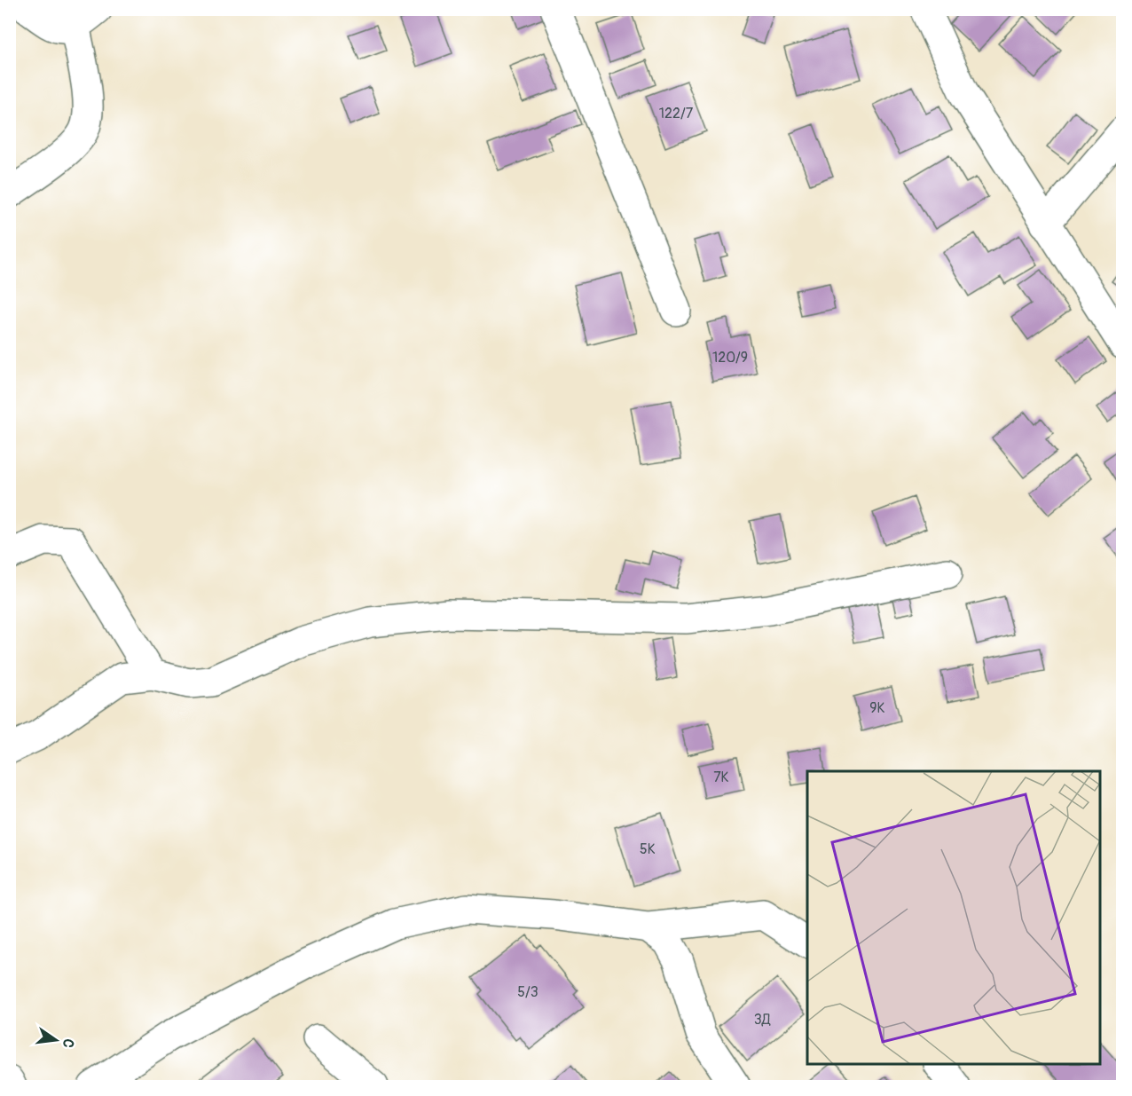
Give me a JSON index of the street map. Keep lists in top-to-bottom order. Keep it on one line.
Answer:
{"house_numbers":["122/7","120/9","9К","7К","5К","5/3","3Д"],"north":"right"}
